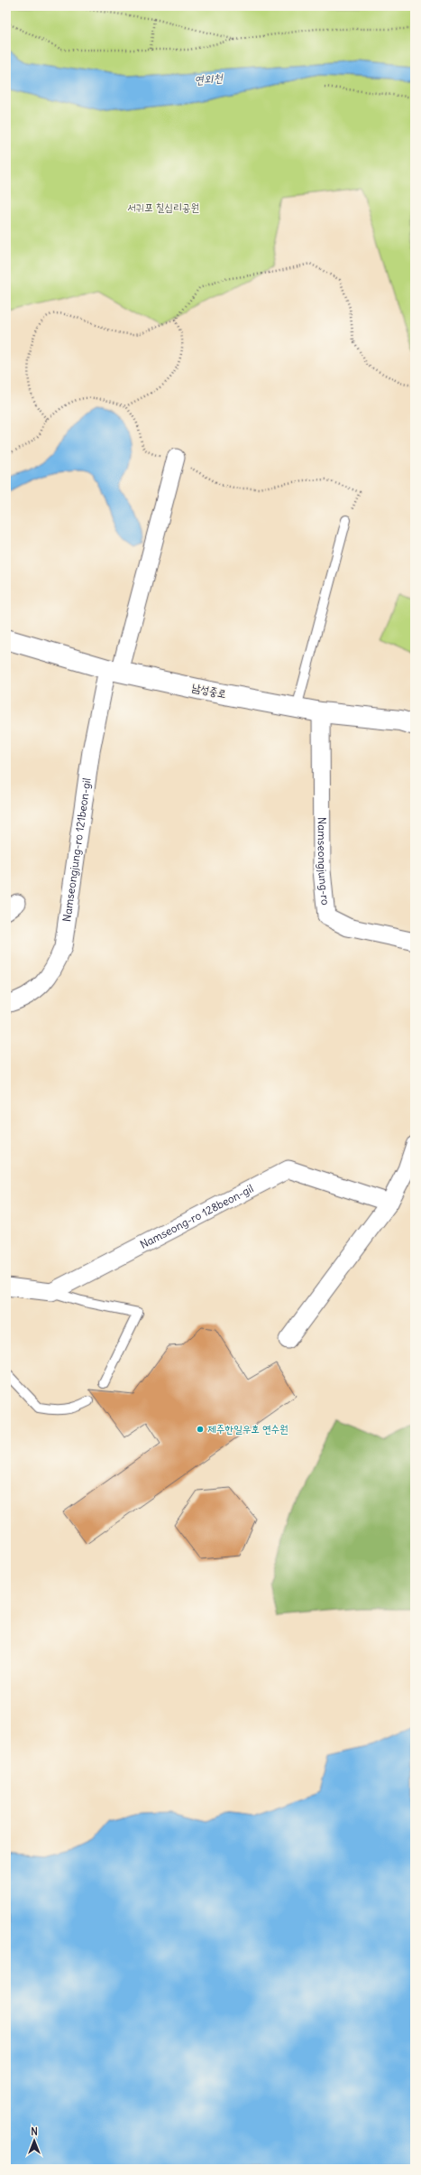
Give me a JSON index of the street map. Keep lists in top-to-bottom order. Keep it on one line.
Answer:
{"streets":{"street":["남성중로","Namseongjung-ro 121beon-gil","Namseongjung-ro","Namseong-ro 128beon-gil"]},"crossings":[["남성중로","Namseongjung-ro 121beon-gil"],["남성중로","Namseongjung-ro"]],"water":["연외천"],"parks":["서귀포 칠십리공원"],"places":["제주한일우호 연수원"],"north":"top"}
